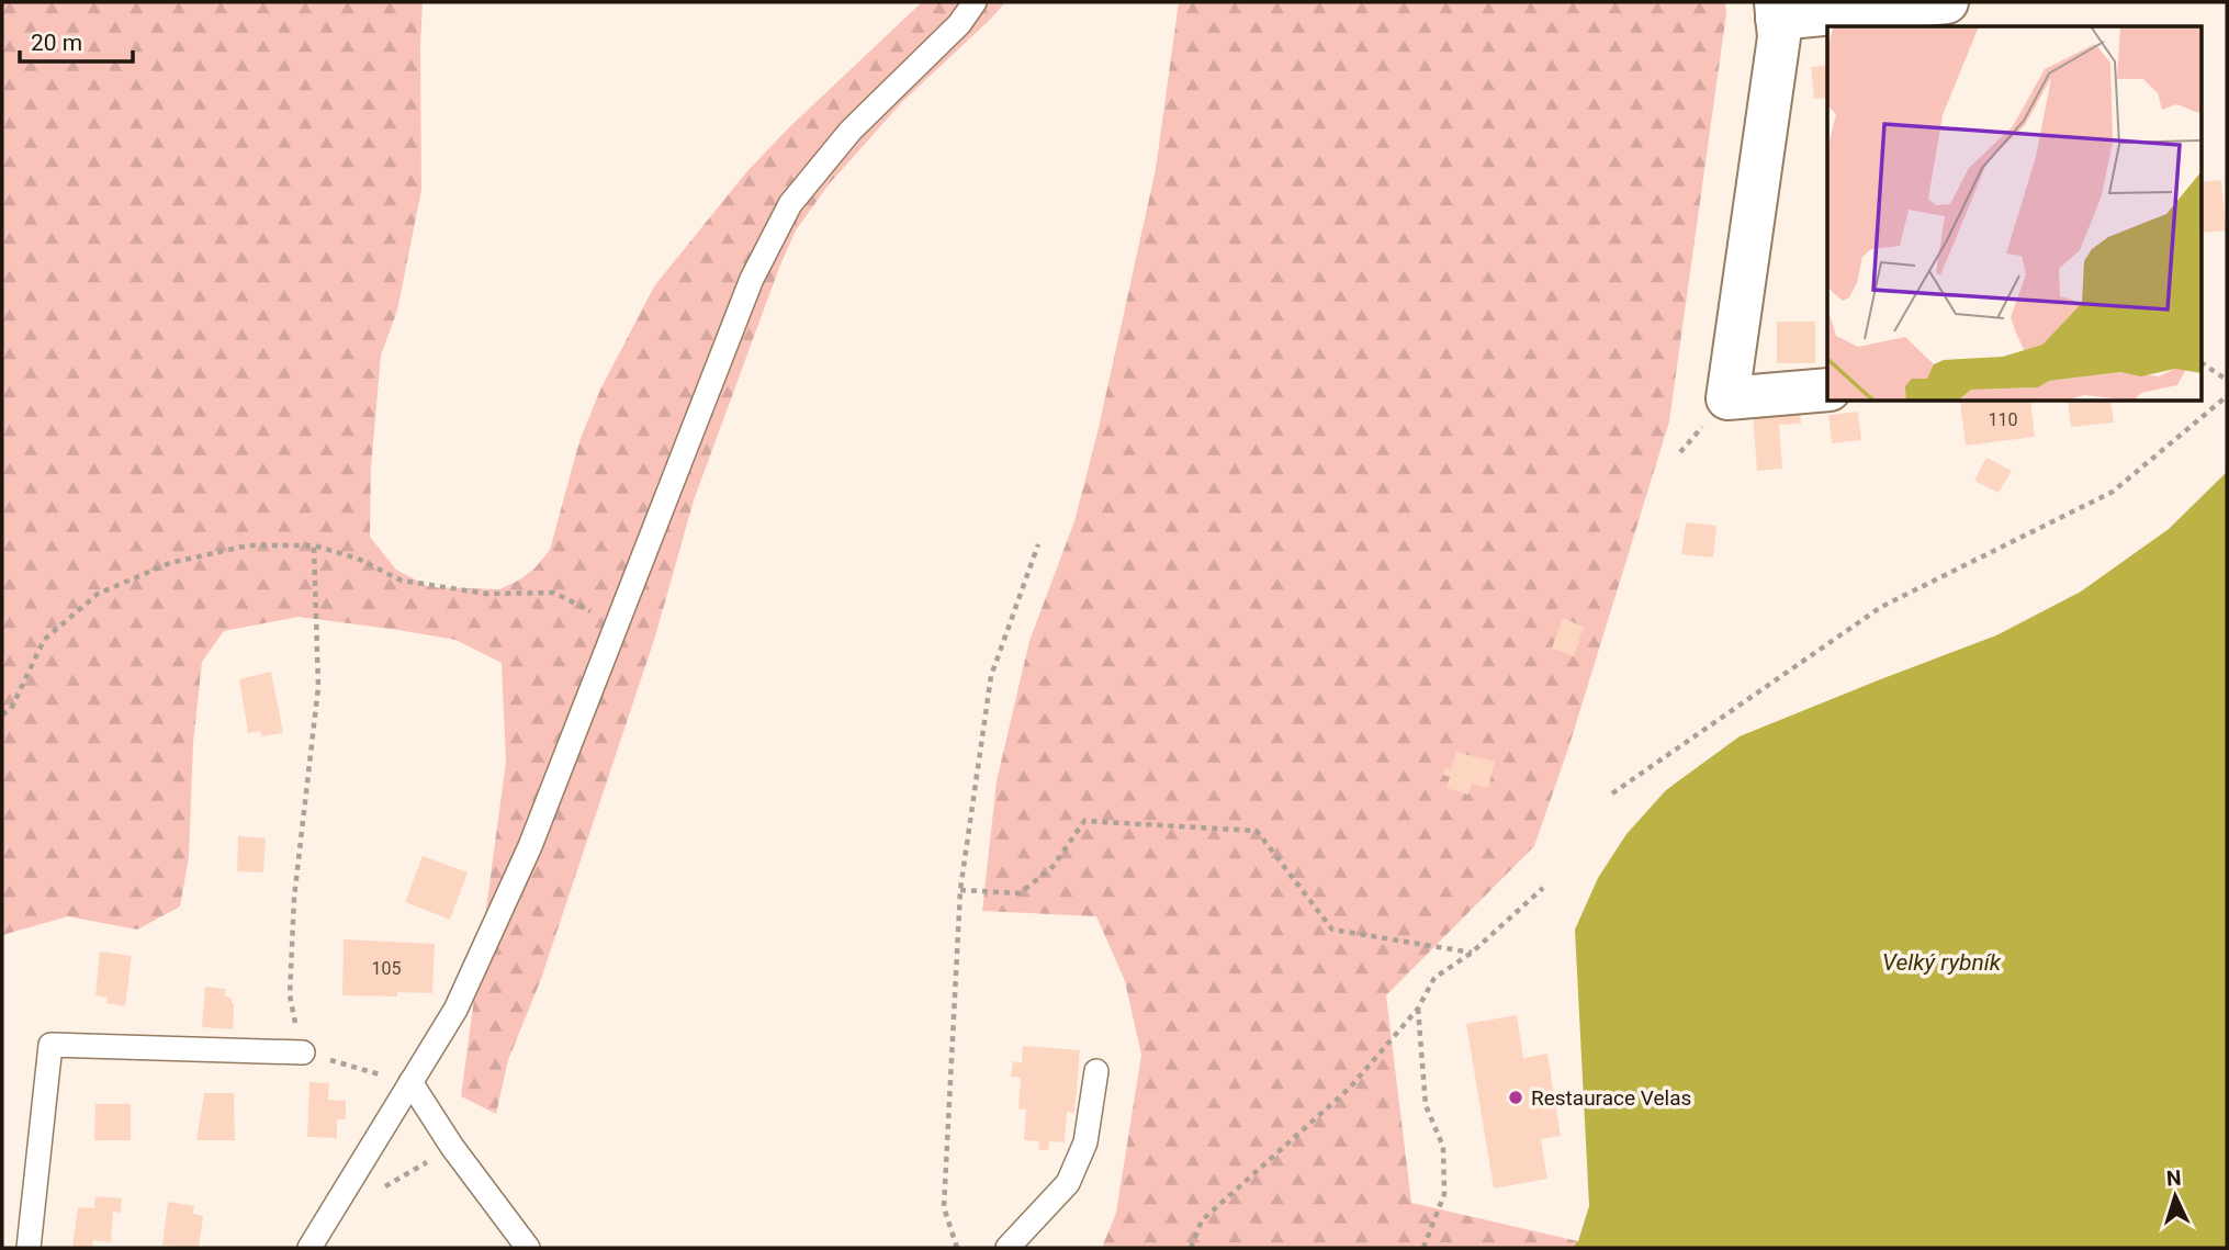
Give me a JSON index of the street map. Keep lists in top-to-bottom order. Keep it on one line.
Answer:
{"water":["Velký rybník"],"places":["Restaurace Velas"],"house_numbers":["110","105"],"scale_bar":"20 m","north":"top"}
